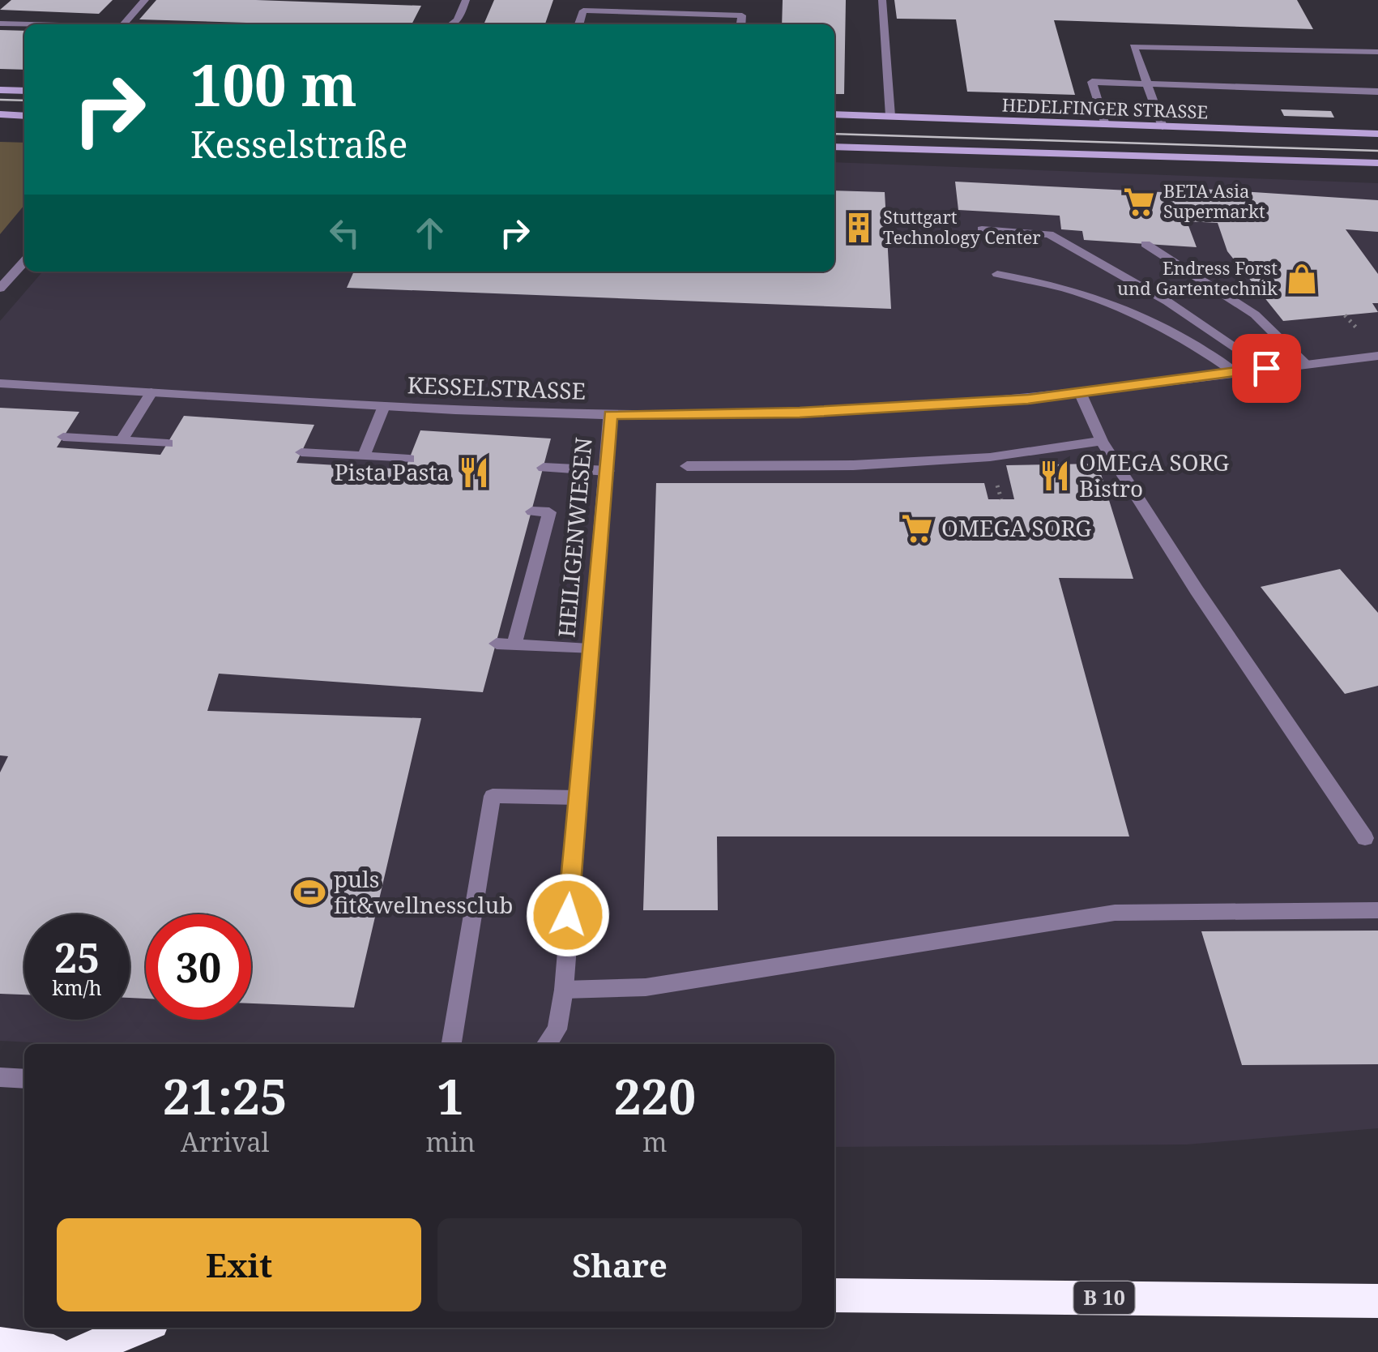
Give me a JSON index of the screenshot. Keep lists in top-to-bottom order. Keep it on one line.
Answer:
{"streets":{"highway":["B 10"],"street":["HEDELFINGER STRASSE","KESSELSTRASSE","HEILIGENWIESEN"]},"crossings":[["KESSELSTRASSE","HEILIGENWIESEN"]],"places":{"supermarket":["BETA Asia Supermarkt","OMEGA SORG"],"building":["Stuttgart Technology Center"],"shop":["Endress Forst und Gartentechnik"],"restaurant":["Pista Pasta","OMEGA SORG Bistro"],"sports":["puls fit&wellnessclub"]},"page":{"turn":["100 m","Kesselstraße"],"speed":"25 km/h","limit":"30","eta":["21:25","Arrival","1","min","220","m"],"buttons":["Exit","Share"]}}
